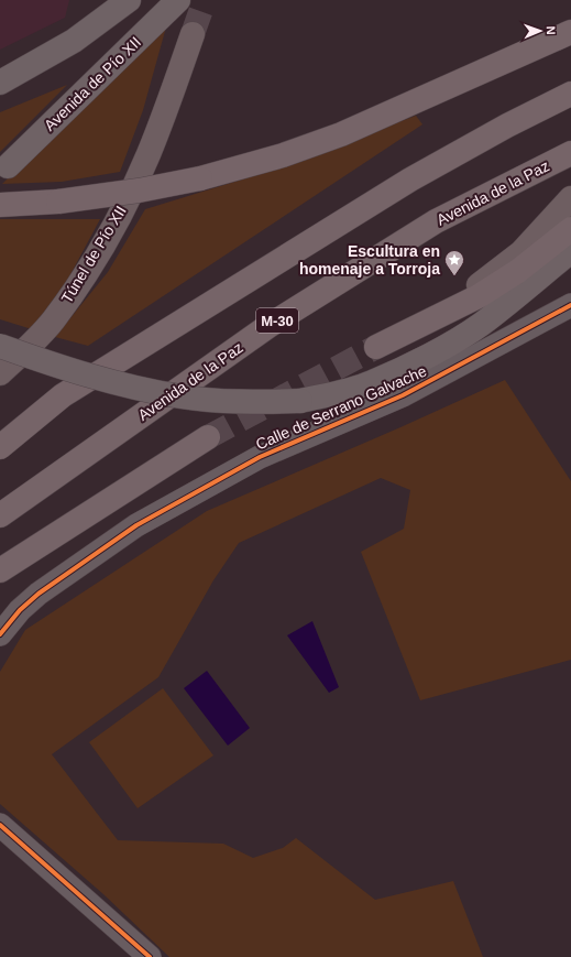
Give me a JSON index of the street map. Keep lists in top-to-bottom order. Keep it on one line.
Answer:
{"streets":{"highway":["Avenida de la Paz","M-30"],"main road":["Avenida de Pío XII","Túnel de Pío XII"],"street":["Calle de Serrano Galvache"]},"places":{"place":["Escultura en homenaje a Torroja"]},"north":"right"}
